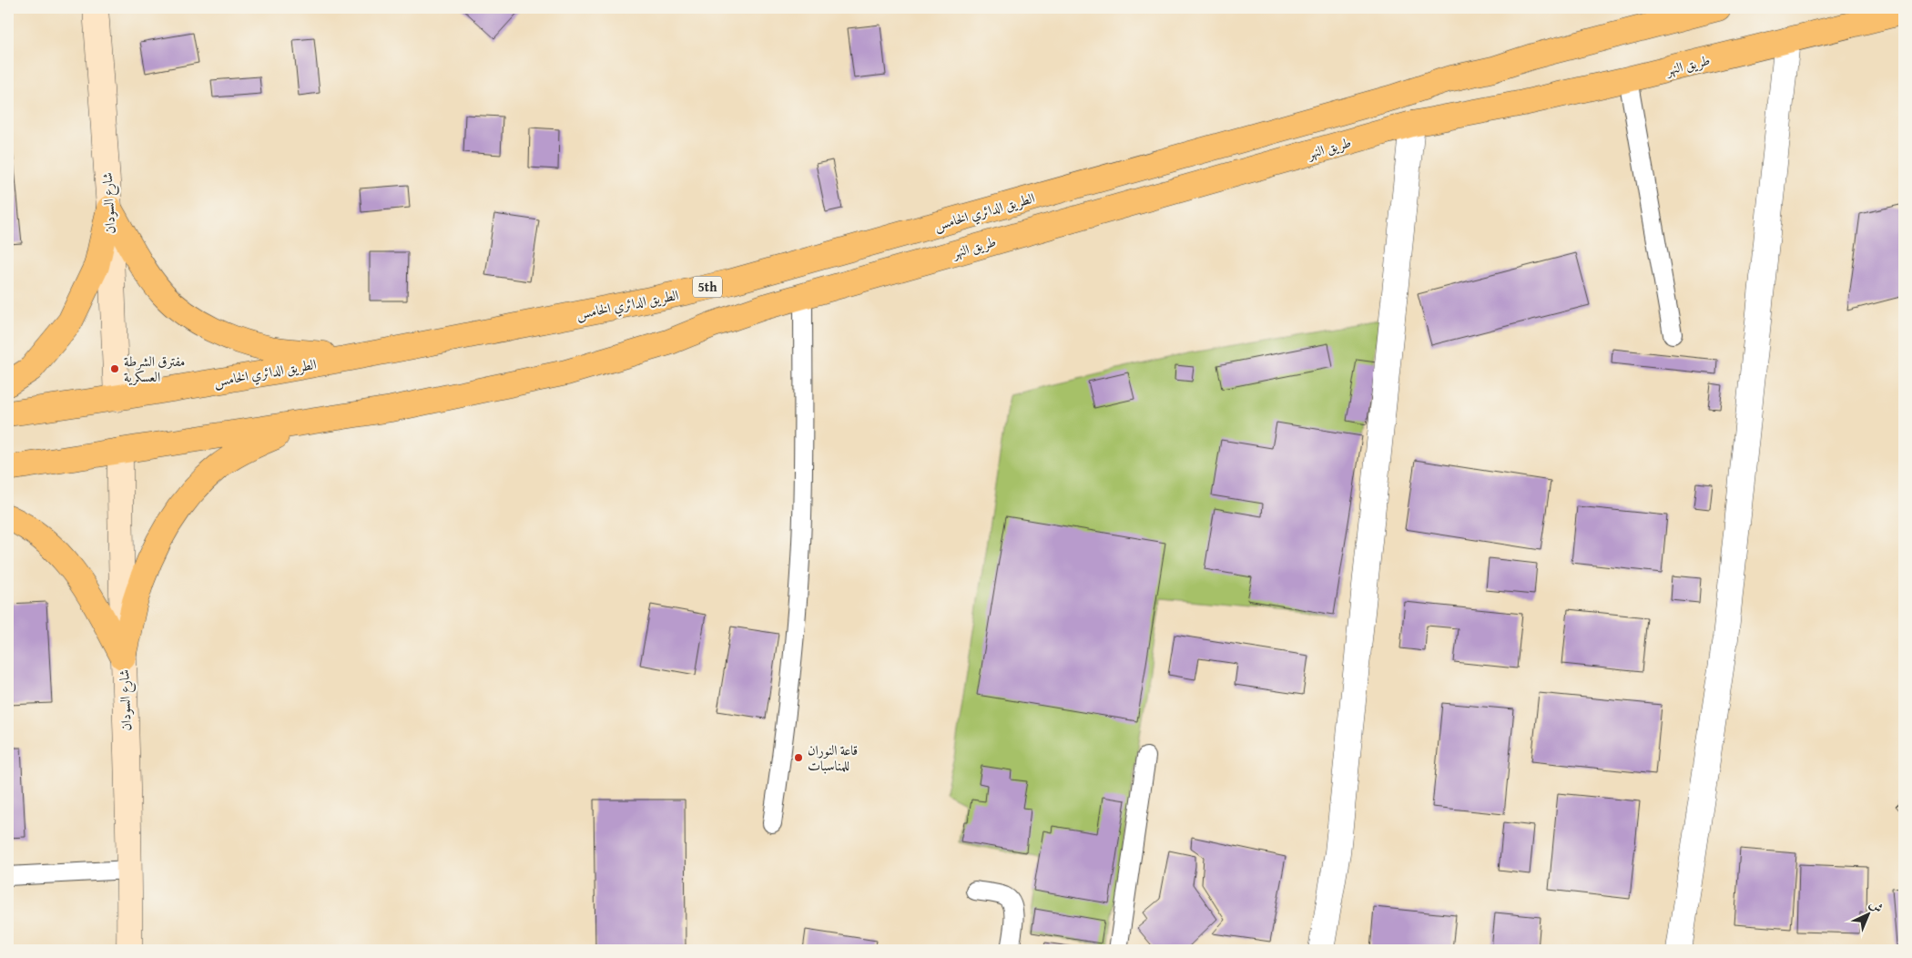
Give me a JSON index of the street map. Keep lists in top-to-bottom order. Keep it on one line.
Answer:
{"streets":{"main road":["طريق النهر","شارع السودان","الطريق الدائري الخامس","5th"]},"crossings":[["شارع السودان","الطريق الدائري الخامس"]],"places":["مفترق الشرطة العسكرية","قاعة النوران للمناسبات"],"north":"top right"}
